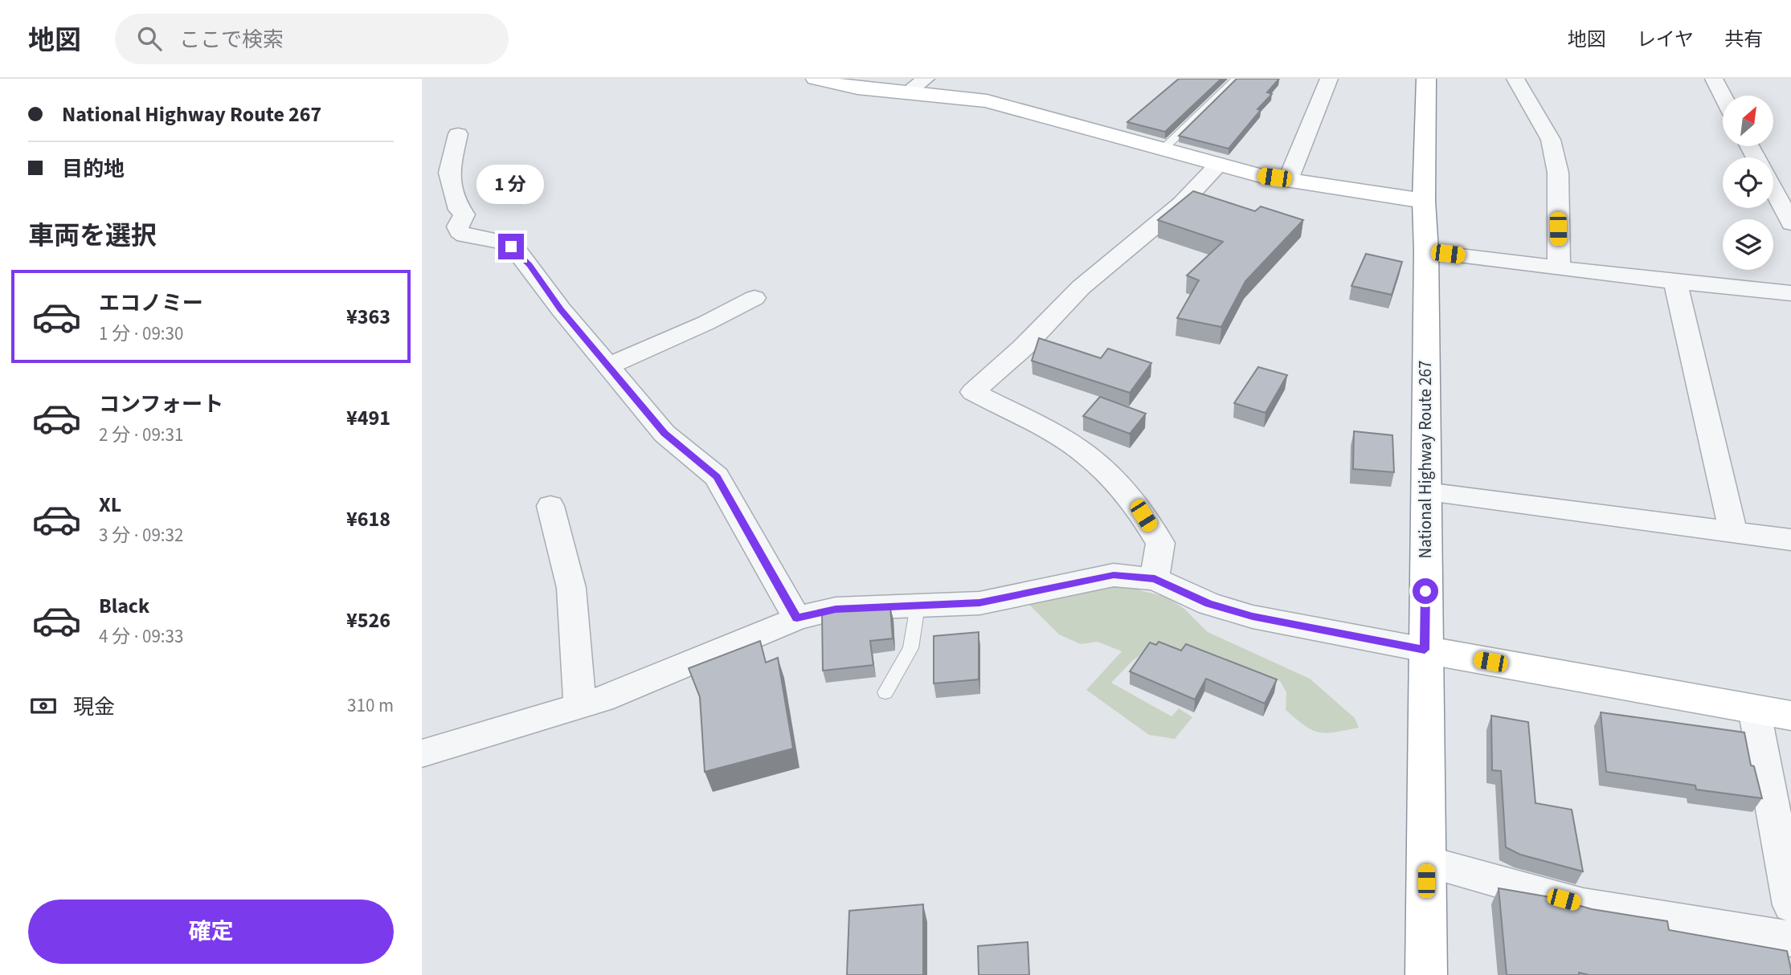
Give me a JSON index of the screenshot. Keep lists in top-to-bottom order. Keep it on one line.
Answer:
{"streets":{"main road":["National Highway Route 267"]},"north":"top right","page":{"header":"地図","search":"ここで検索","nav":["地図","レイヤ","共有"],"banner":["National Highway Route 267","目的地"],"bubble":"1 分","heading":"車両を選択","list":[{"name":"エコノミー","note":"1 分 · 09:30","value":"¥363"},{"name":"コンフォート","note":"2 分 · 09:31","value":"¥491"},{"name":"XL","note":"3 分 · 09:32","value":"¥618"},{"name":"Black","note":"4 分 · 09:33","value":"¥526"}],"pay":["現金","310 m"],"buttons":"確定"}}
